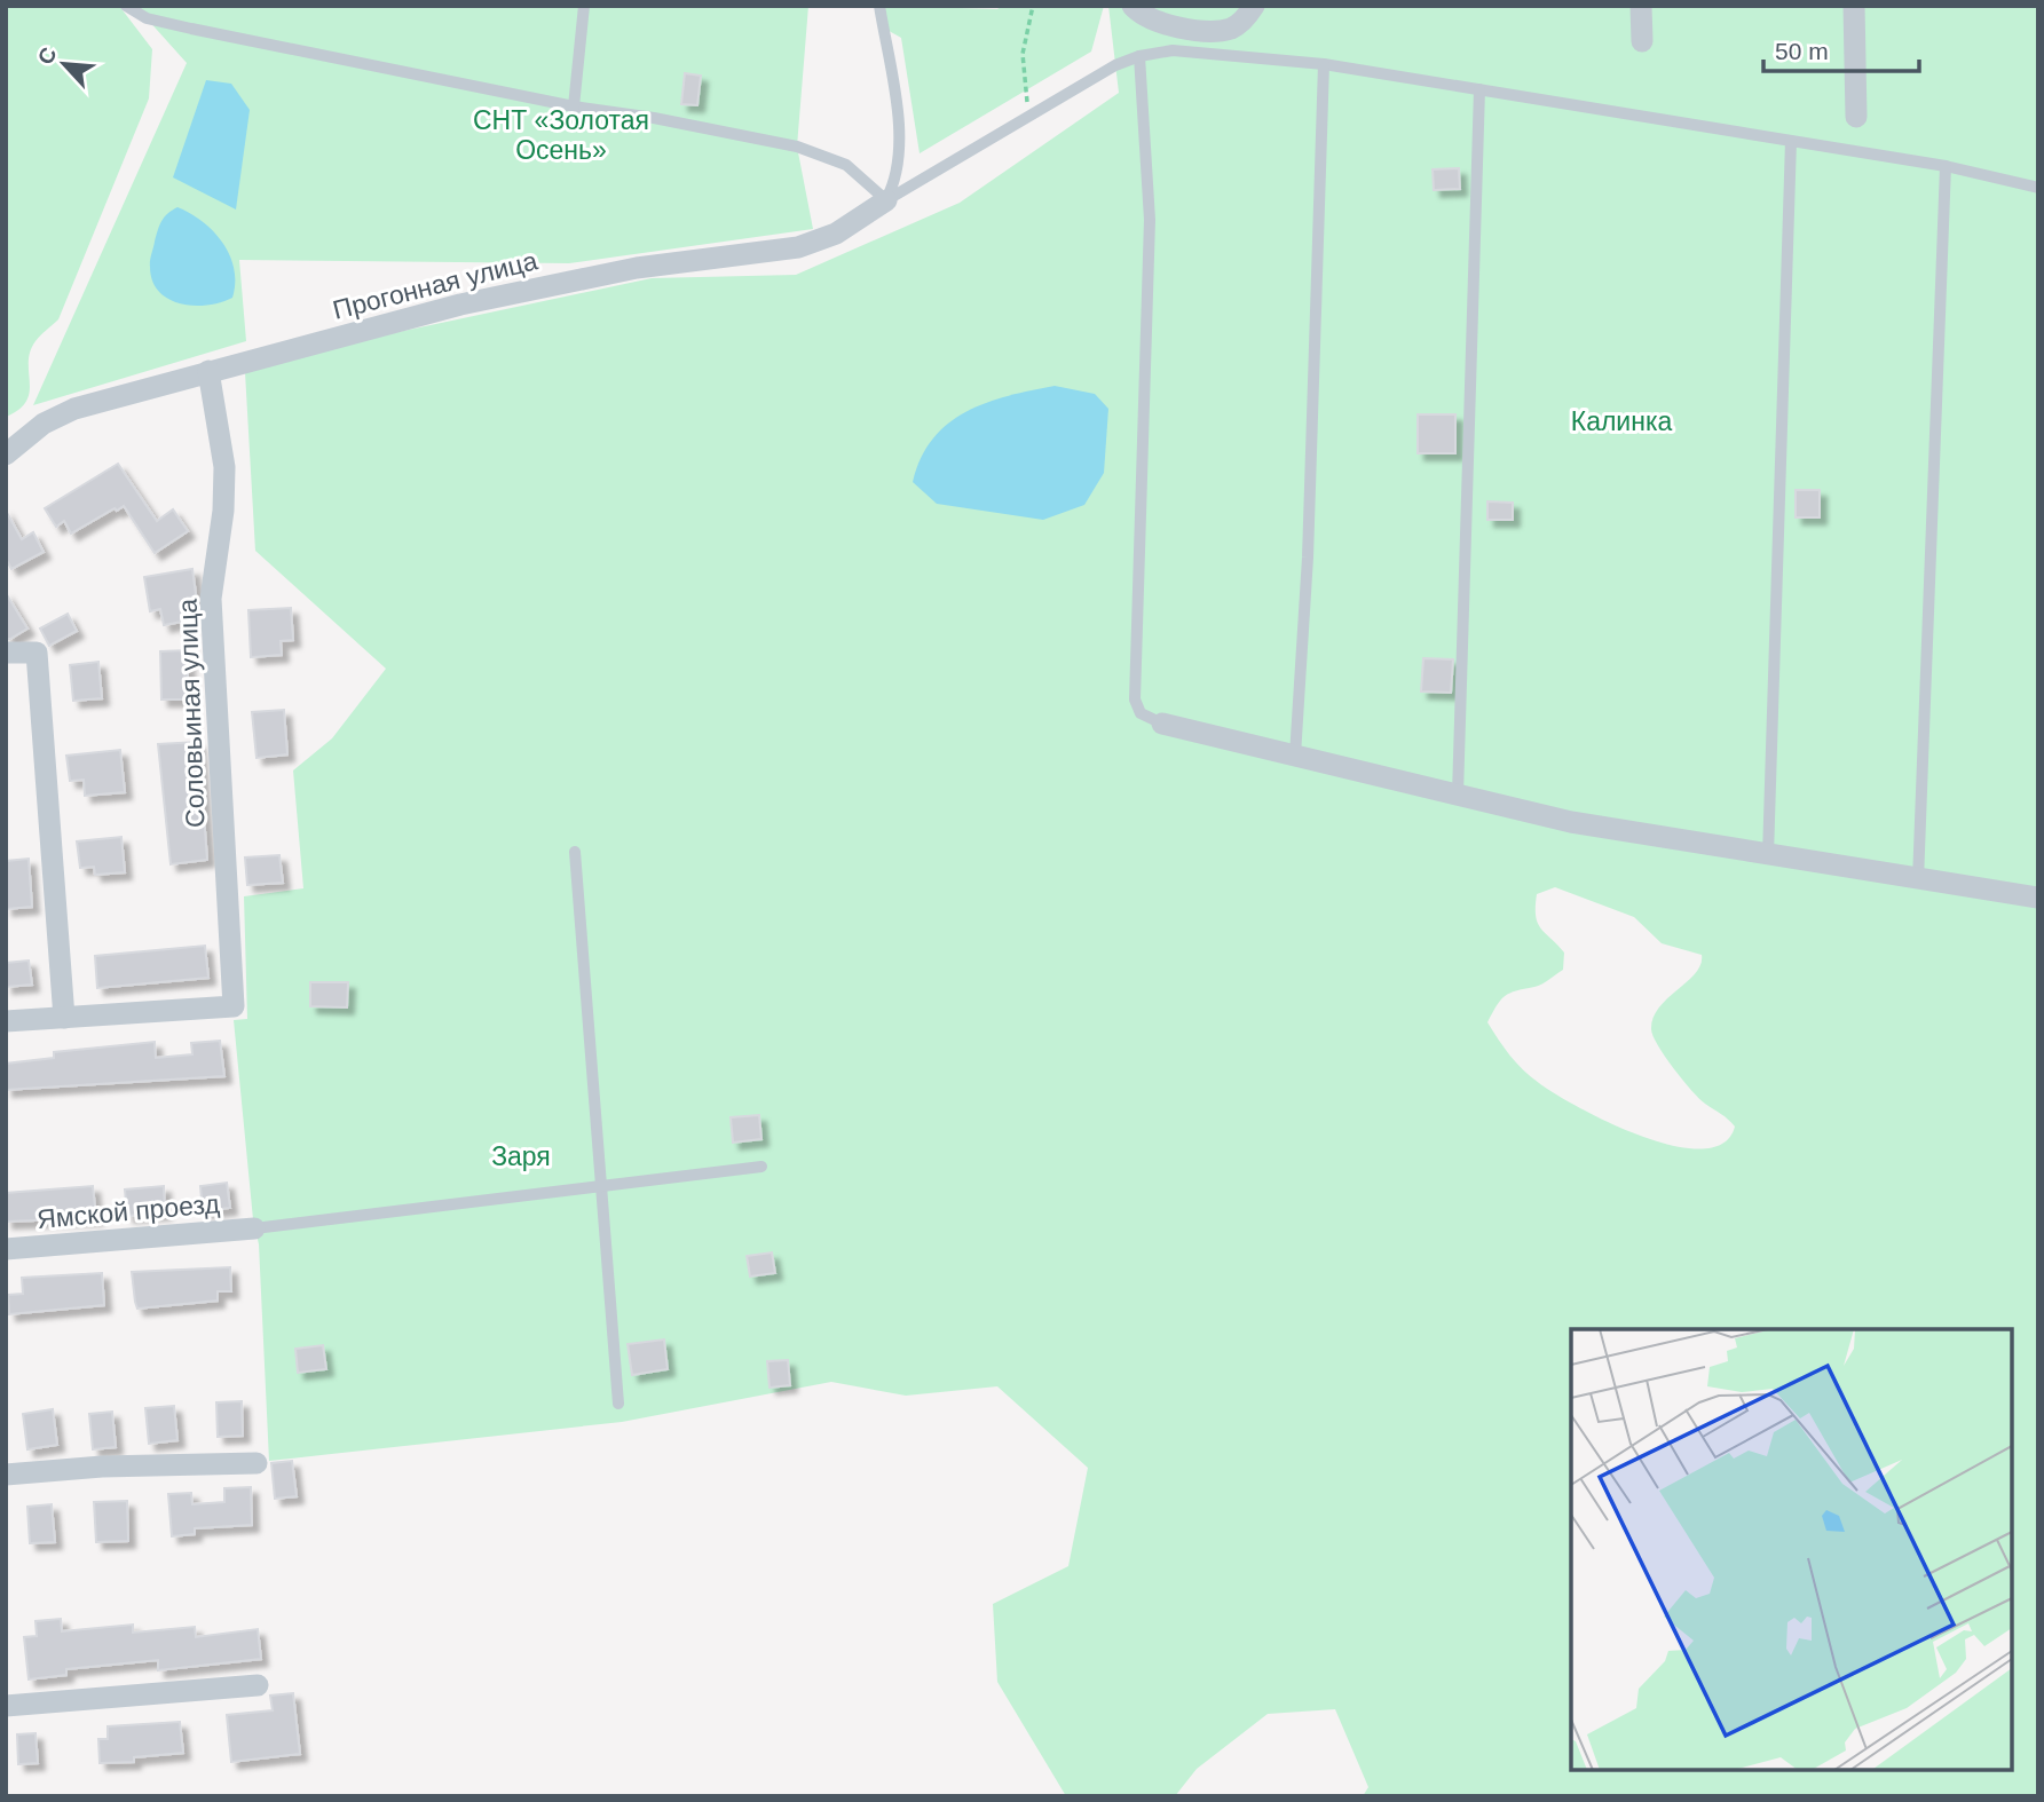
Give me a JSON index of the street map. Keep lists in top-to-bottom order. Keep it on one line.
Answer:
{"streets":{"street":["Прогонная улица","Соловьиная улица","Ямской проезд"]},"crossings":[["Прогонная улица","Соловьиная улица"]],"parks":["СНТ «Золотая Осень»","Калинка","Заря"],"scale_bar":"50 m","north":"top left"}
